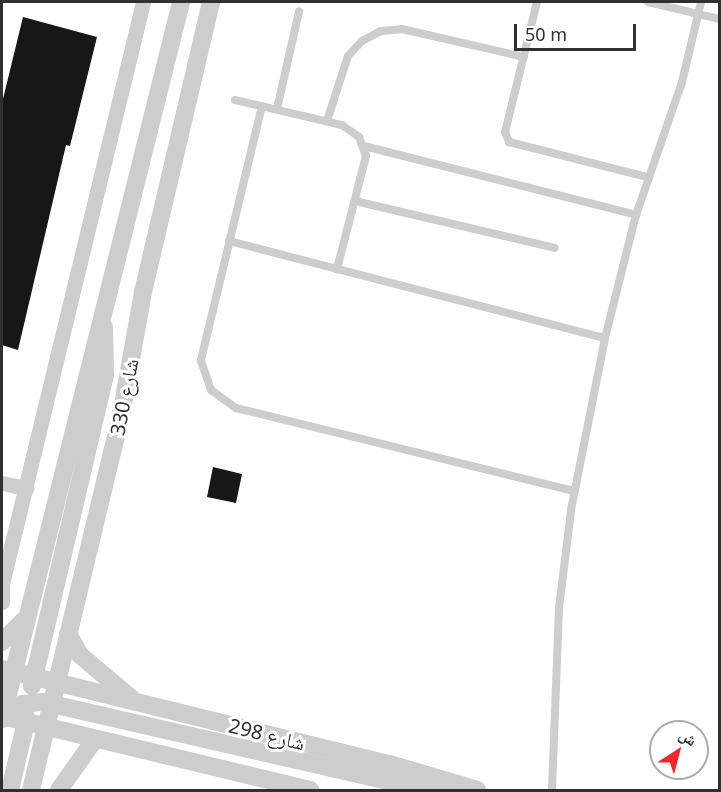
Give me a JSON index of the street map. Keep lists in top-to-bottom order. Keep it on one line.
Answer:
{"streets":{"street":["شارع 330","شارع 298"]},"crossings":[["شارع 330","شارع 298"]],"scale_bar":"50 m","north":"top right"}
